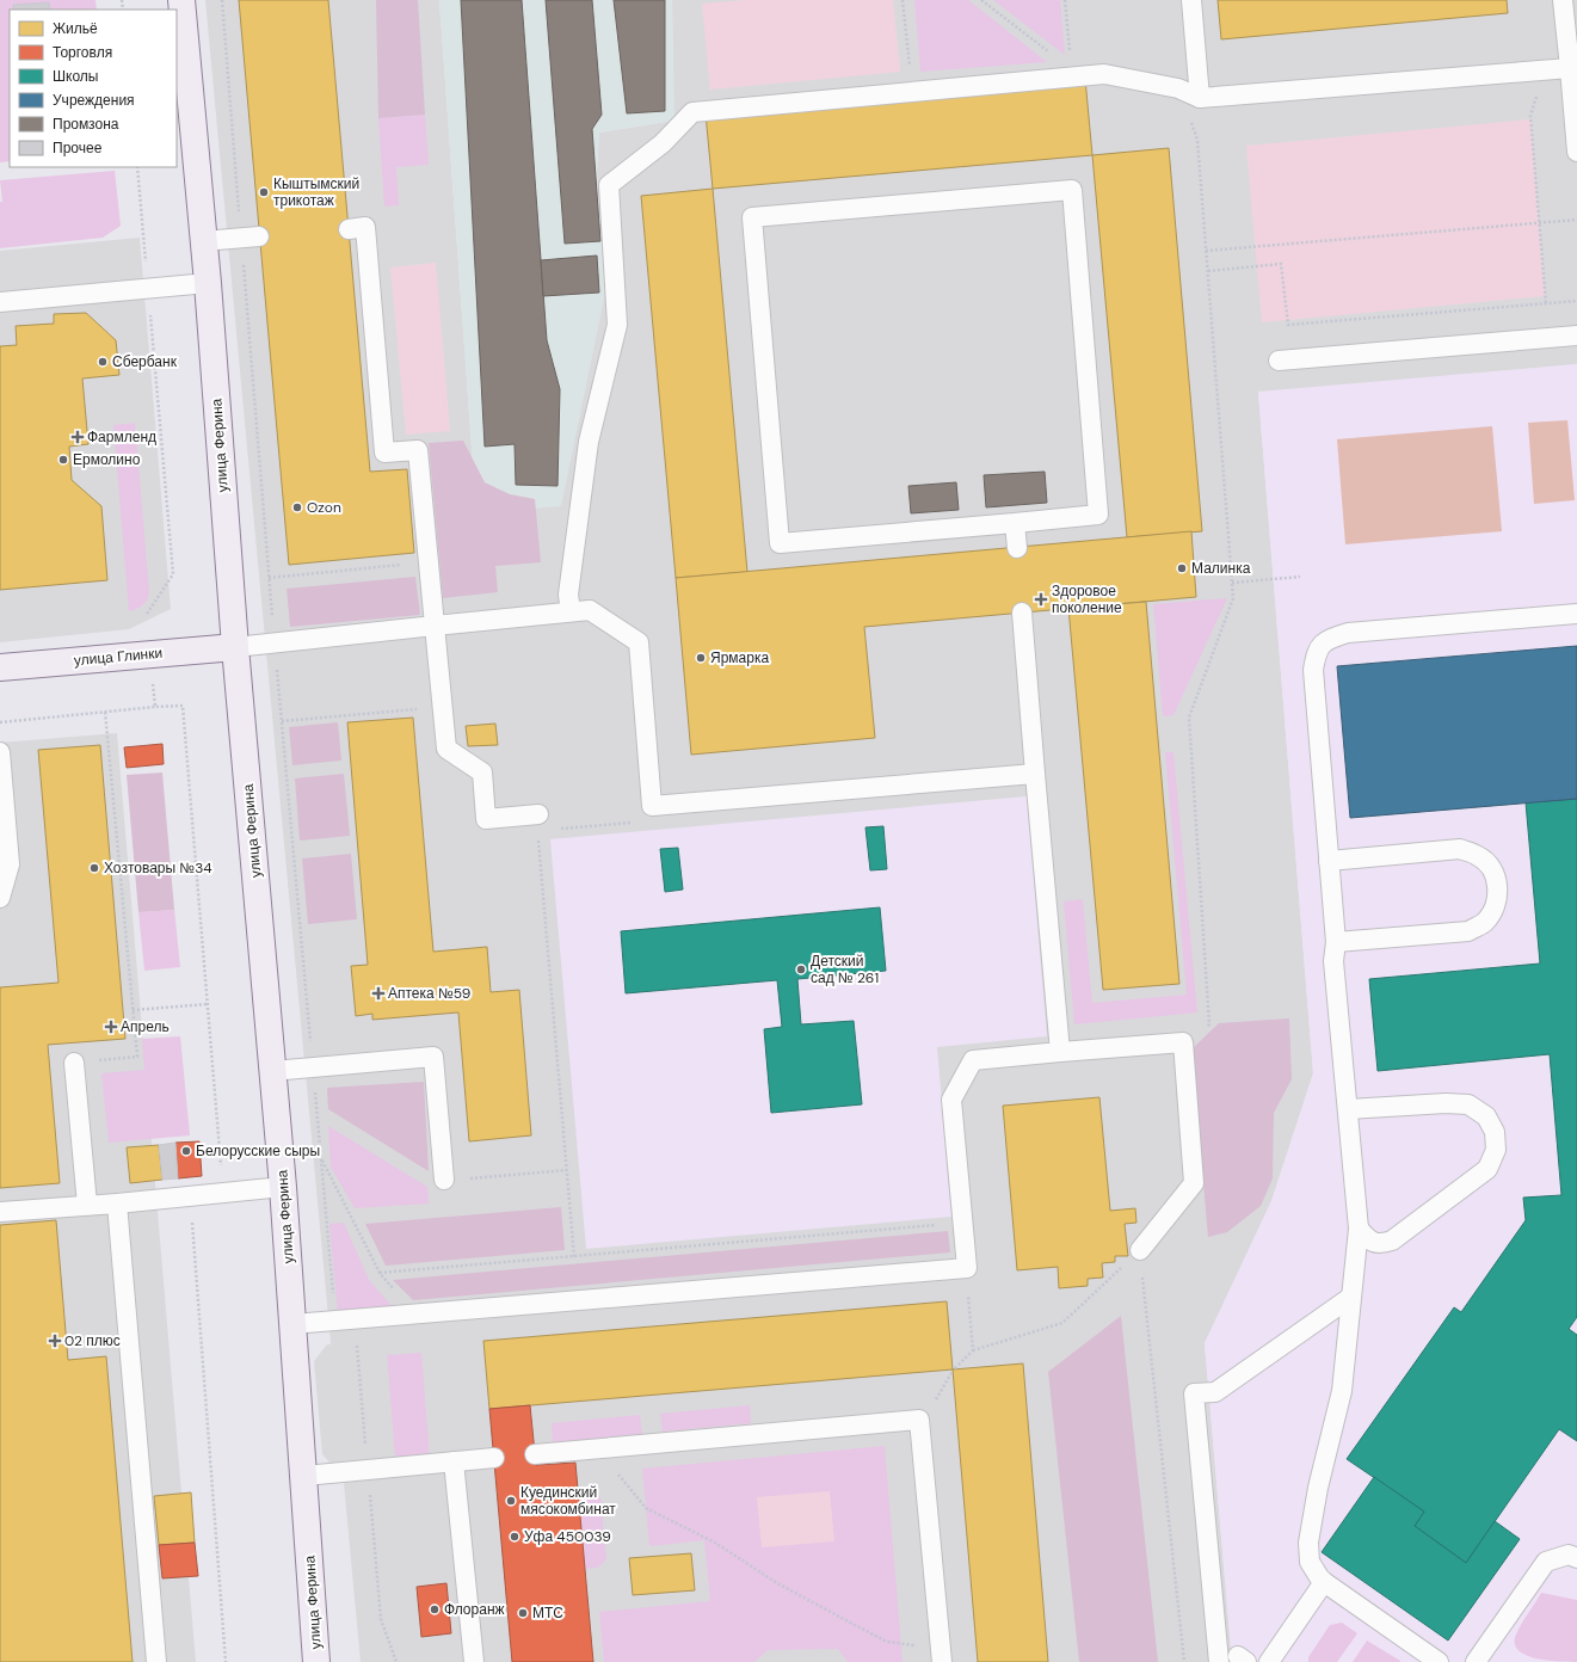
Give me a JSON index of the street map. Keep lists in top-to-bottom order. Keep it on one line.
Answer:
{"streets":{"main road":["улица Ферина","улица Глинки"]},"crossings":[["улица Ферина","улица Глинки"]],"places":{"other":["Кыштымский трикотаж","Сбербанк","Ермолино","Ozon","Малинка","Ярмарка","Хозтовары №34","Детский сад № 261","Белорусские сыры","Куединский мясокомбинат","Уфа 450039","Флоранж","МТС"],"health":["Фармленд","Здоровое поколение","Аптека №59","Апрель","02 плюс"]},"legend":["Жильё","Торговля","Школы","Учреждения","Промзона","Прочее"]}
